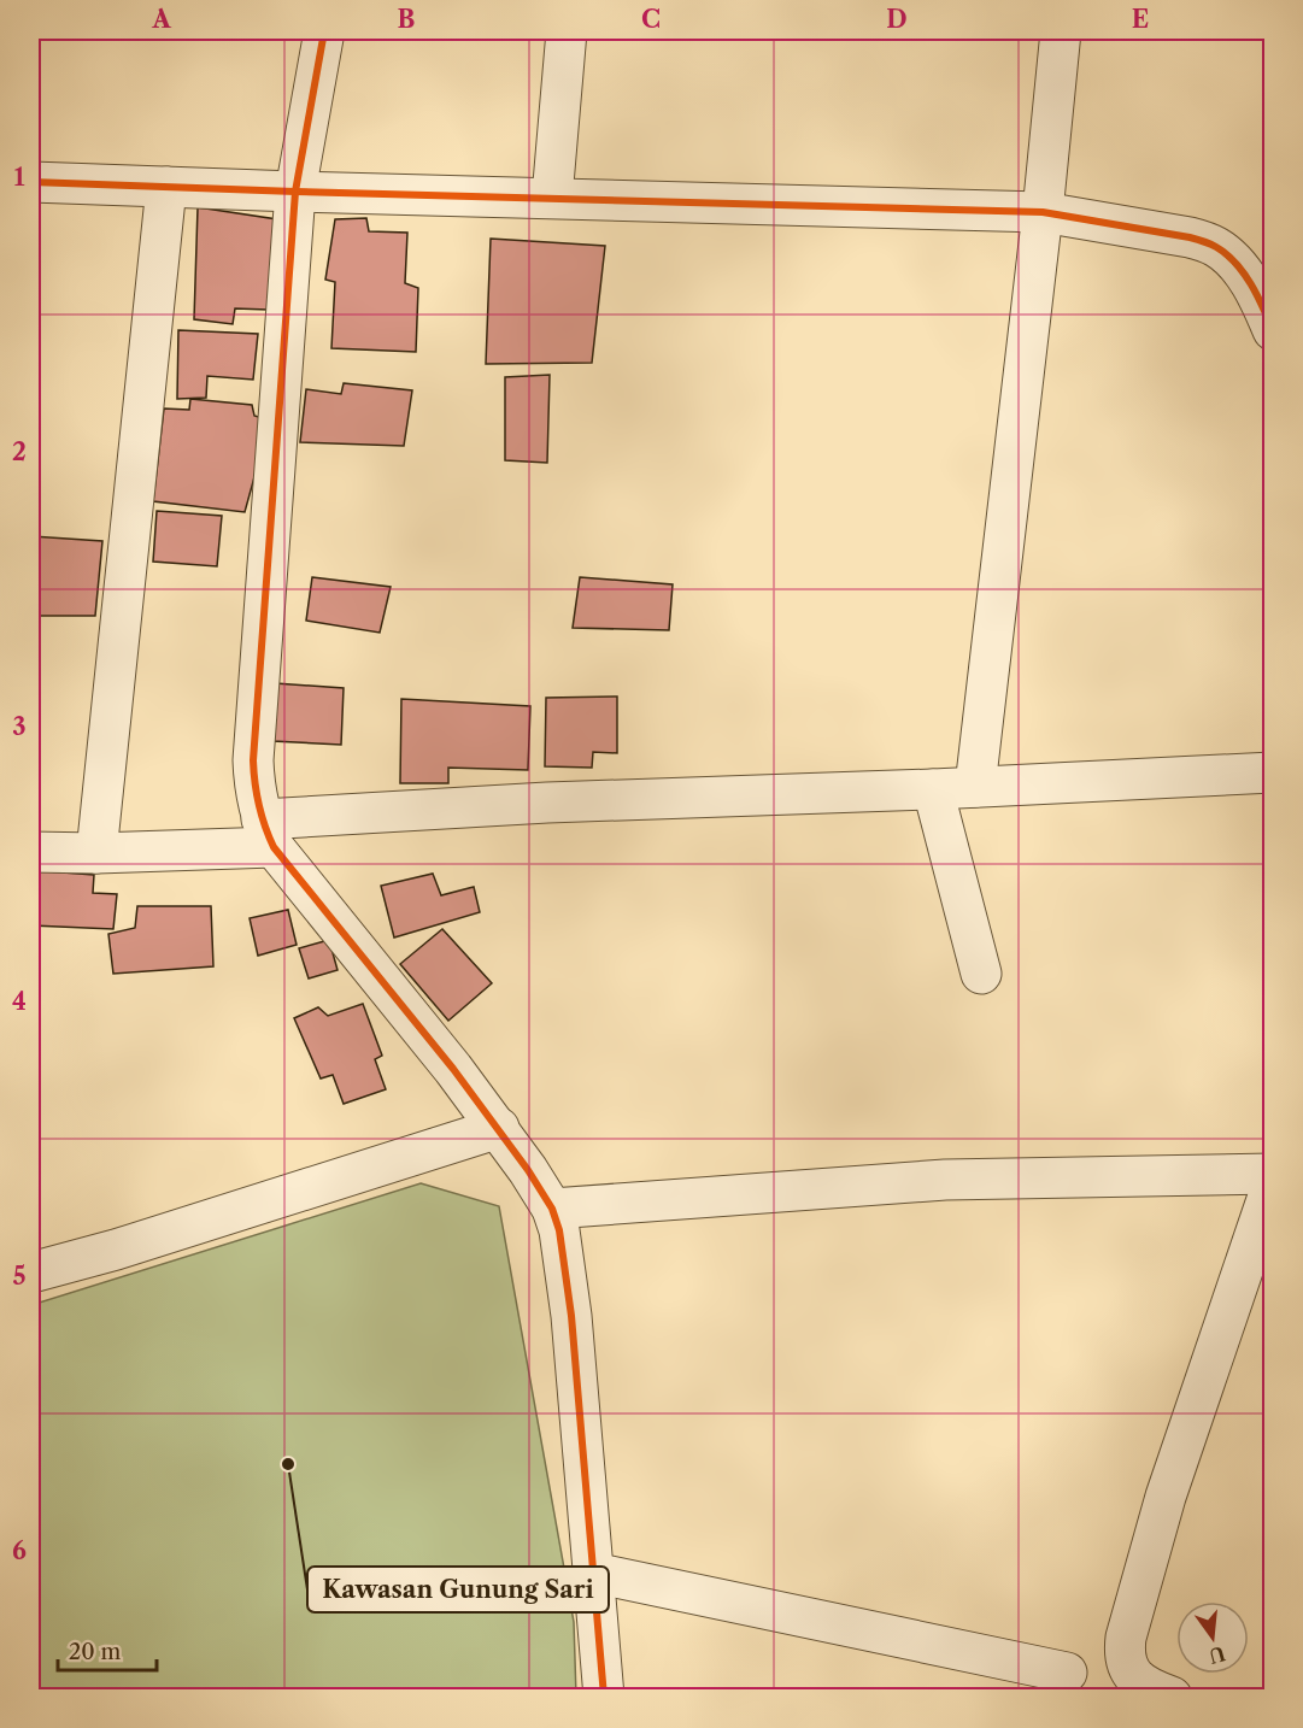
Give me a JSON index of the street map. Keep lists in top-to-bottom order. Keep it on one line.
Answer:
{"places":["Kawasan Gunung Sari"],"scale_bar":"20 m","north":"bottom","grid":{"columns":["A","B","C","D","E"],"rows":["1","2","3","4","5","6"]}}
